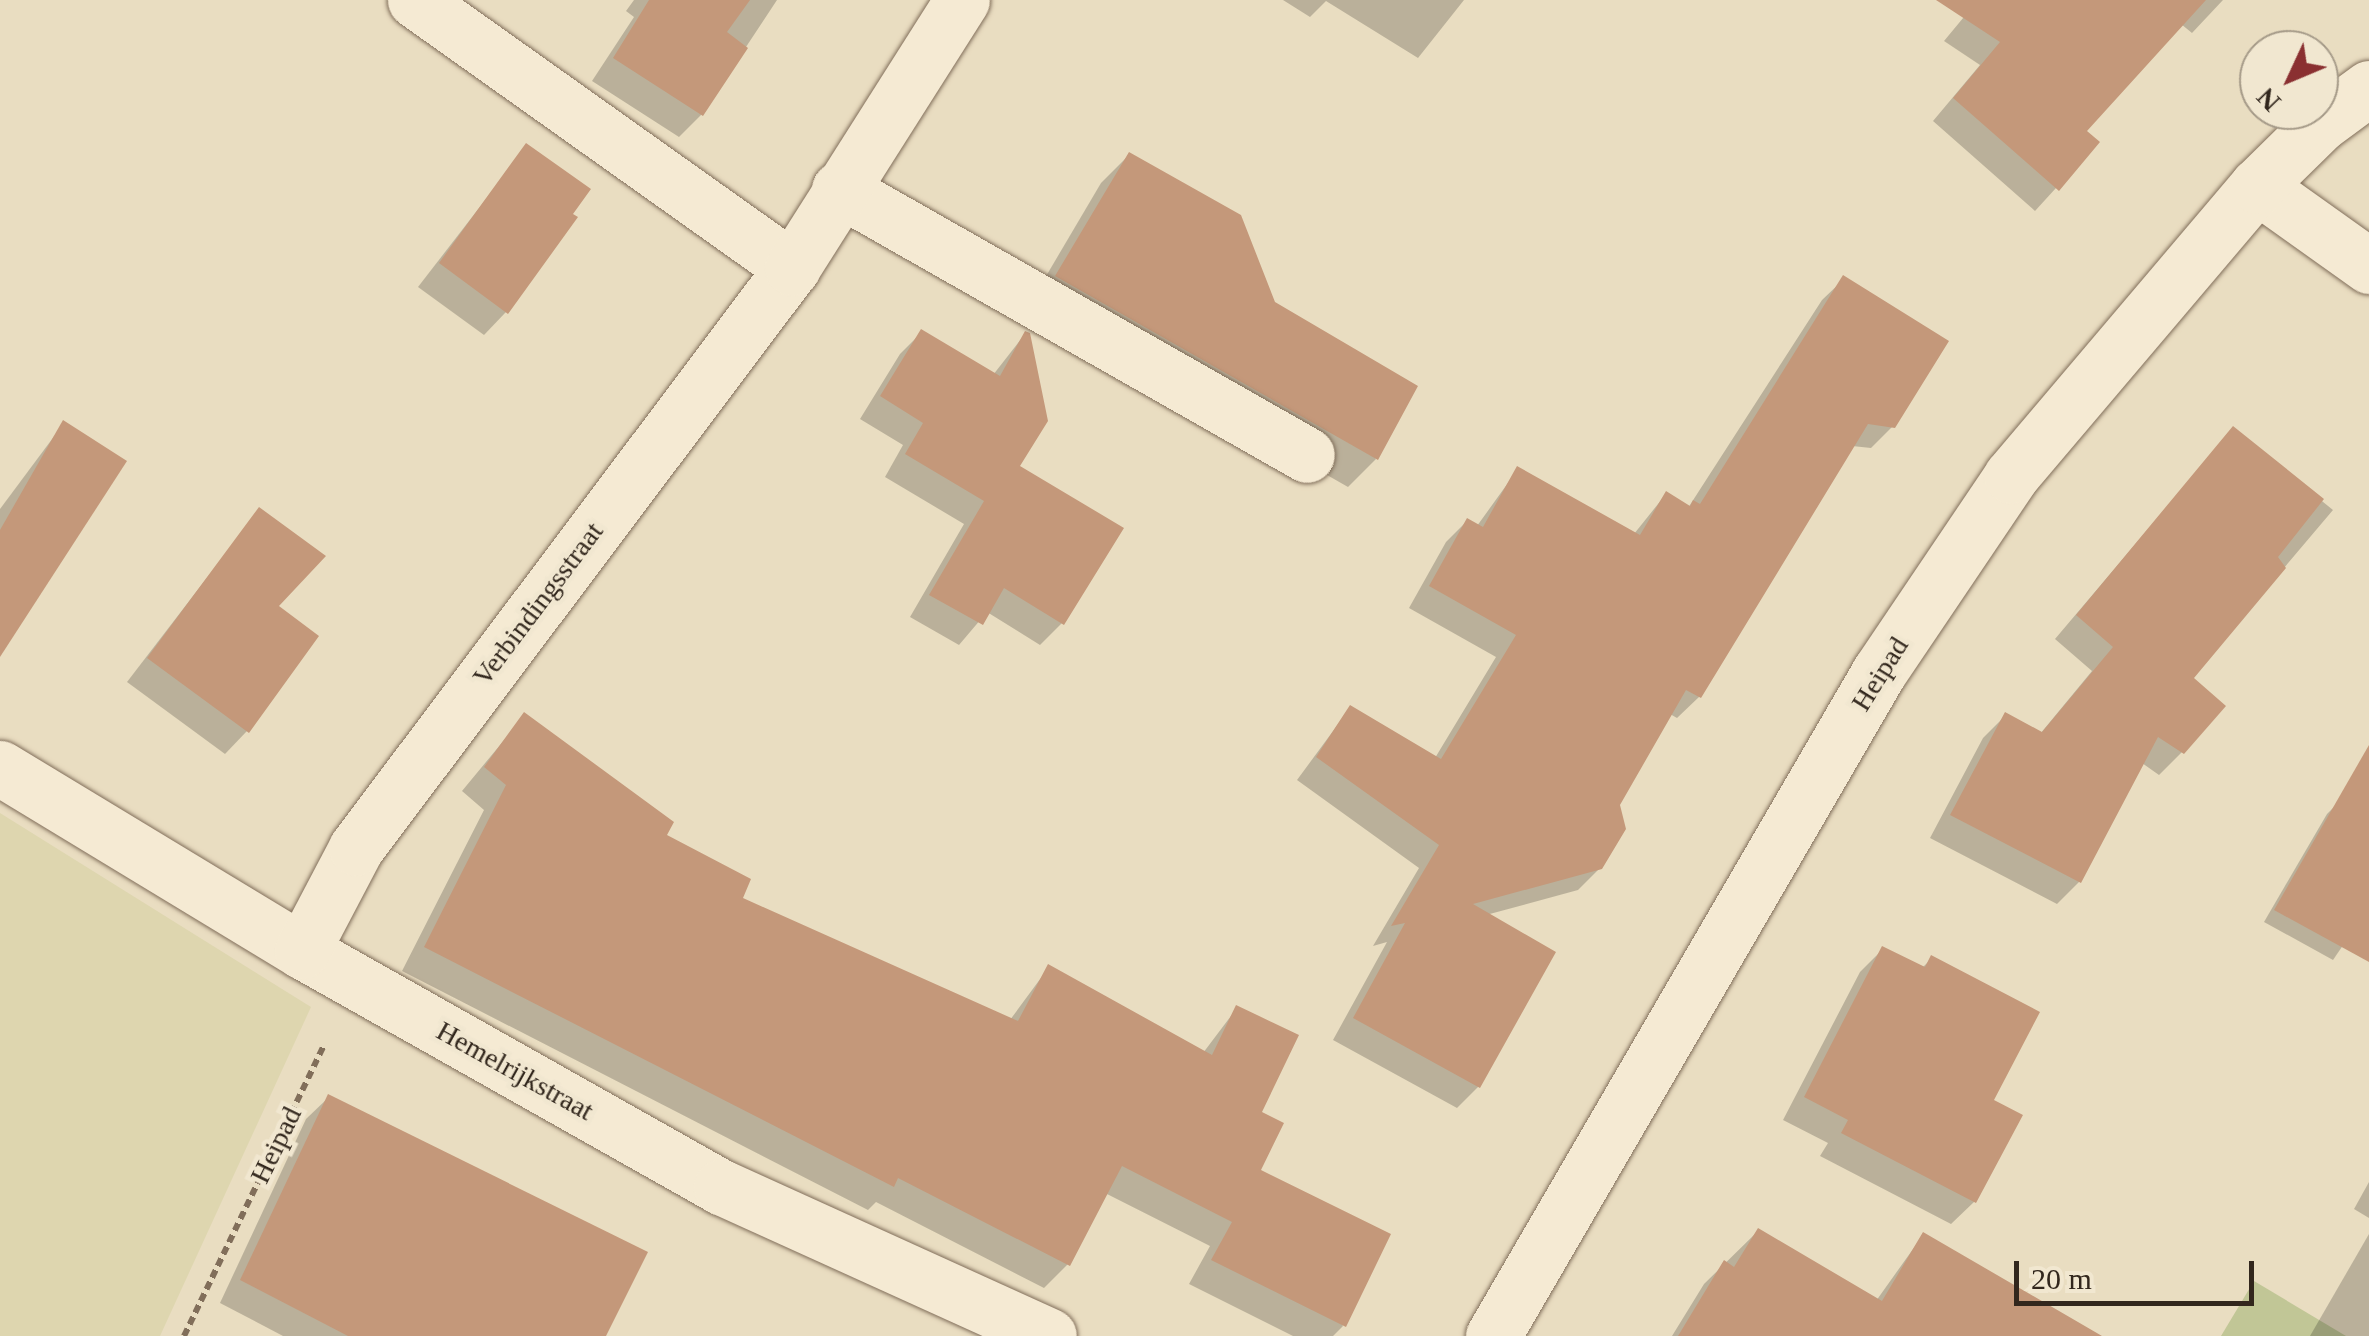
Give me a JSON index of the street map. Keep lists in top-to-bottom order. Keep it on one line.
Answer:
{"streets":{"street":["Verbindingsstraat","Heipad","Hemelrijkstraat"]},"crossings":[["Verbindingsstraat","Heipad"],["Verbindingsstraat","Hemelrijkstraat"],["Heipad","Hemelrijkstraat"]],"scale_bar":"20 m","north":"bottom left"}
